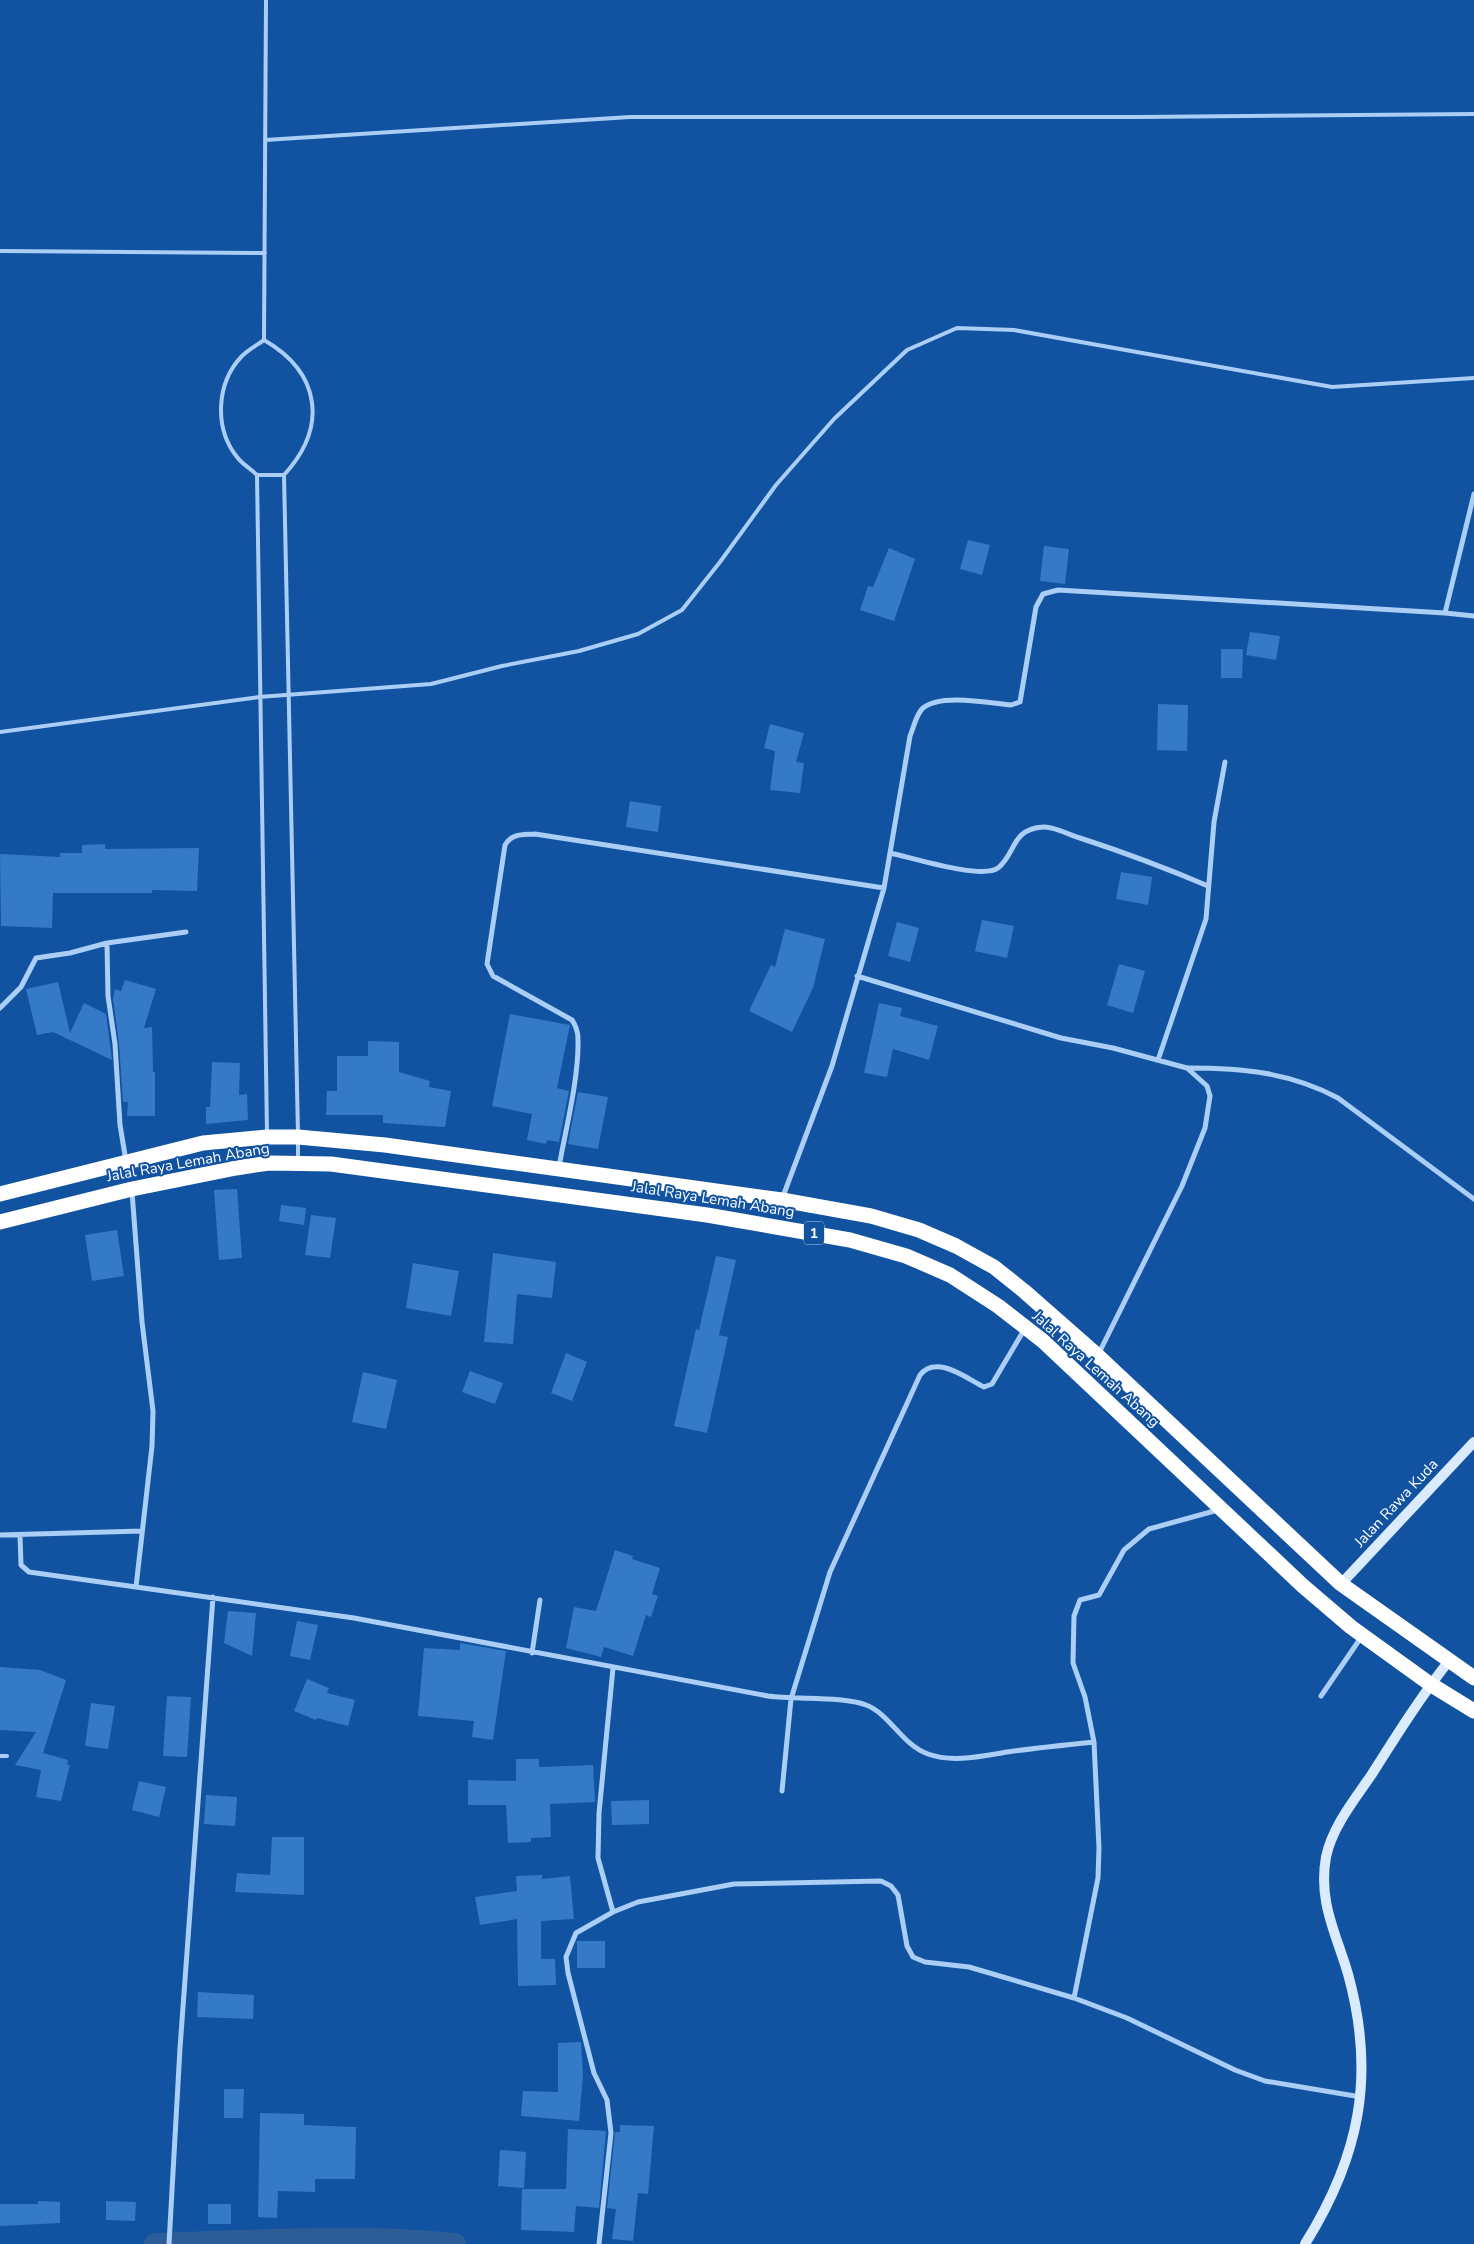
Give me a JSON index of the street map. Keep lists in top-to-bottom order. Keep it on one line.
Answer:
{"streets":{"highway":["Jalal Raya Lemah Abang","1"],"street":["Jalan Rawa Kuda"]},"crossings":[["Jalal Raya Lemah Abang","Jalan Rawa Kuda"]]}
